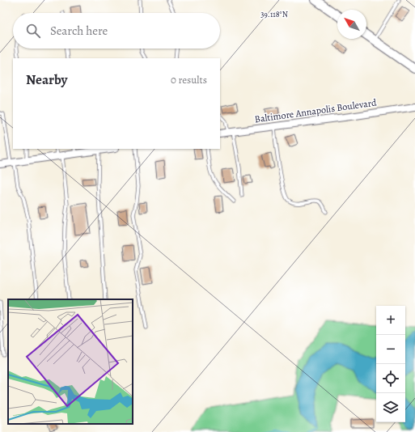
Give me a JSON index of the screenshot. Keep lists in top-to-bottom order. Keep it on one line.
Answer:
{"streets":{"street":["Baltimore Annapolis Boulevard"]},"north":"top left","page":{"search":"Search here","heading":["Nearby","0 results"],"map_buttons":["+","−"]},"coordinates":["39.118°N"]}
